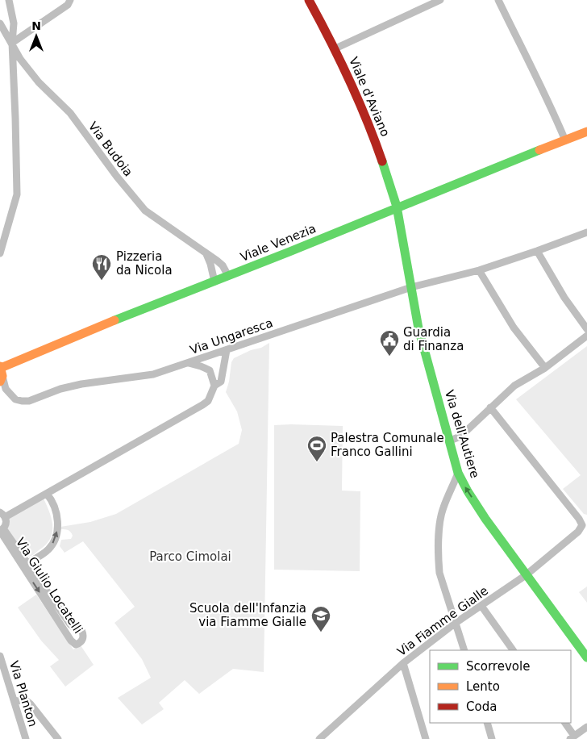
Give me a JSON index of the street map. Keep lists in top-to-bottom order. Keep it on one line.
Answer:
{"streets":{"street":["Viale d'Aviano","Via Budoia","Viale Venezia","Via Ungaresca","Via dell'Autiere","Via Giulio Locatelli","Via Fiamme Gialle","Via Planton"]},"crossings":[["Viale d'Aviano","Viale Venezia"],["Viale d'Aviano","Via dell'Autiere"],["Via Budoia","Viale Venezia"],["Viale Venezia","Via Ungaresca"],["Viale Venezia","Via dell'Autiere"],["Via Ungaresca","Via dell'Autiere"],["Via dell'Autiere","Via Fiamme Gialle"]],"parks":["Parco Cimolai"],"places":{"restaurant":["Pizzeria da Nicola"],"public building":["Guardia di Finanza"],"sports":["Palestra Comunale Franco Gallini"],"school or university":["Scuola dell'Infanzia via Fiamme Gialle"]},"legend":["Scorrevole","Lento","Coda"],"north":"top"}
